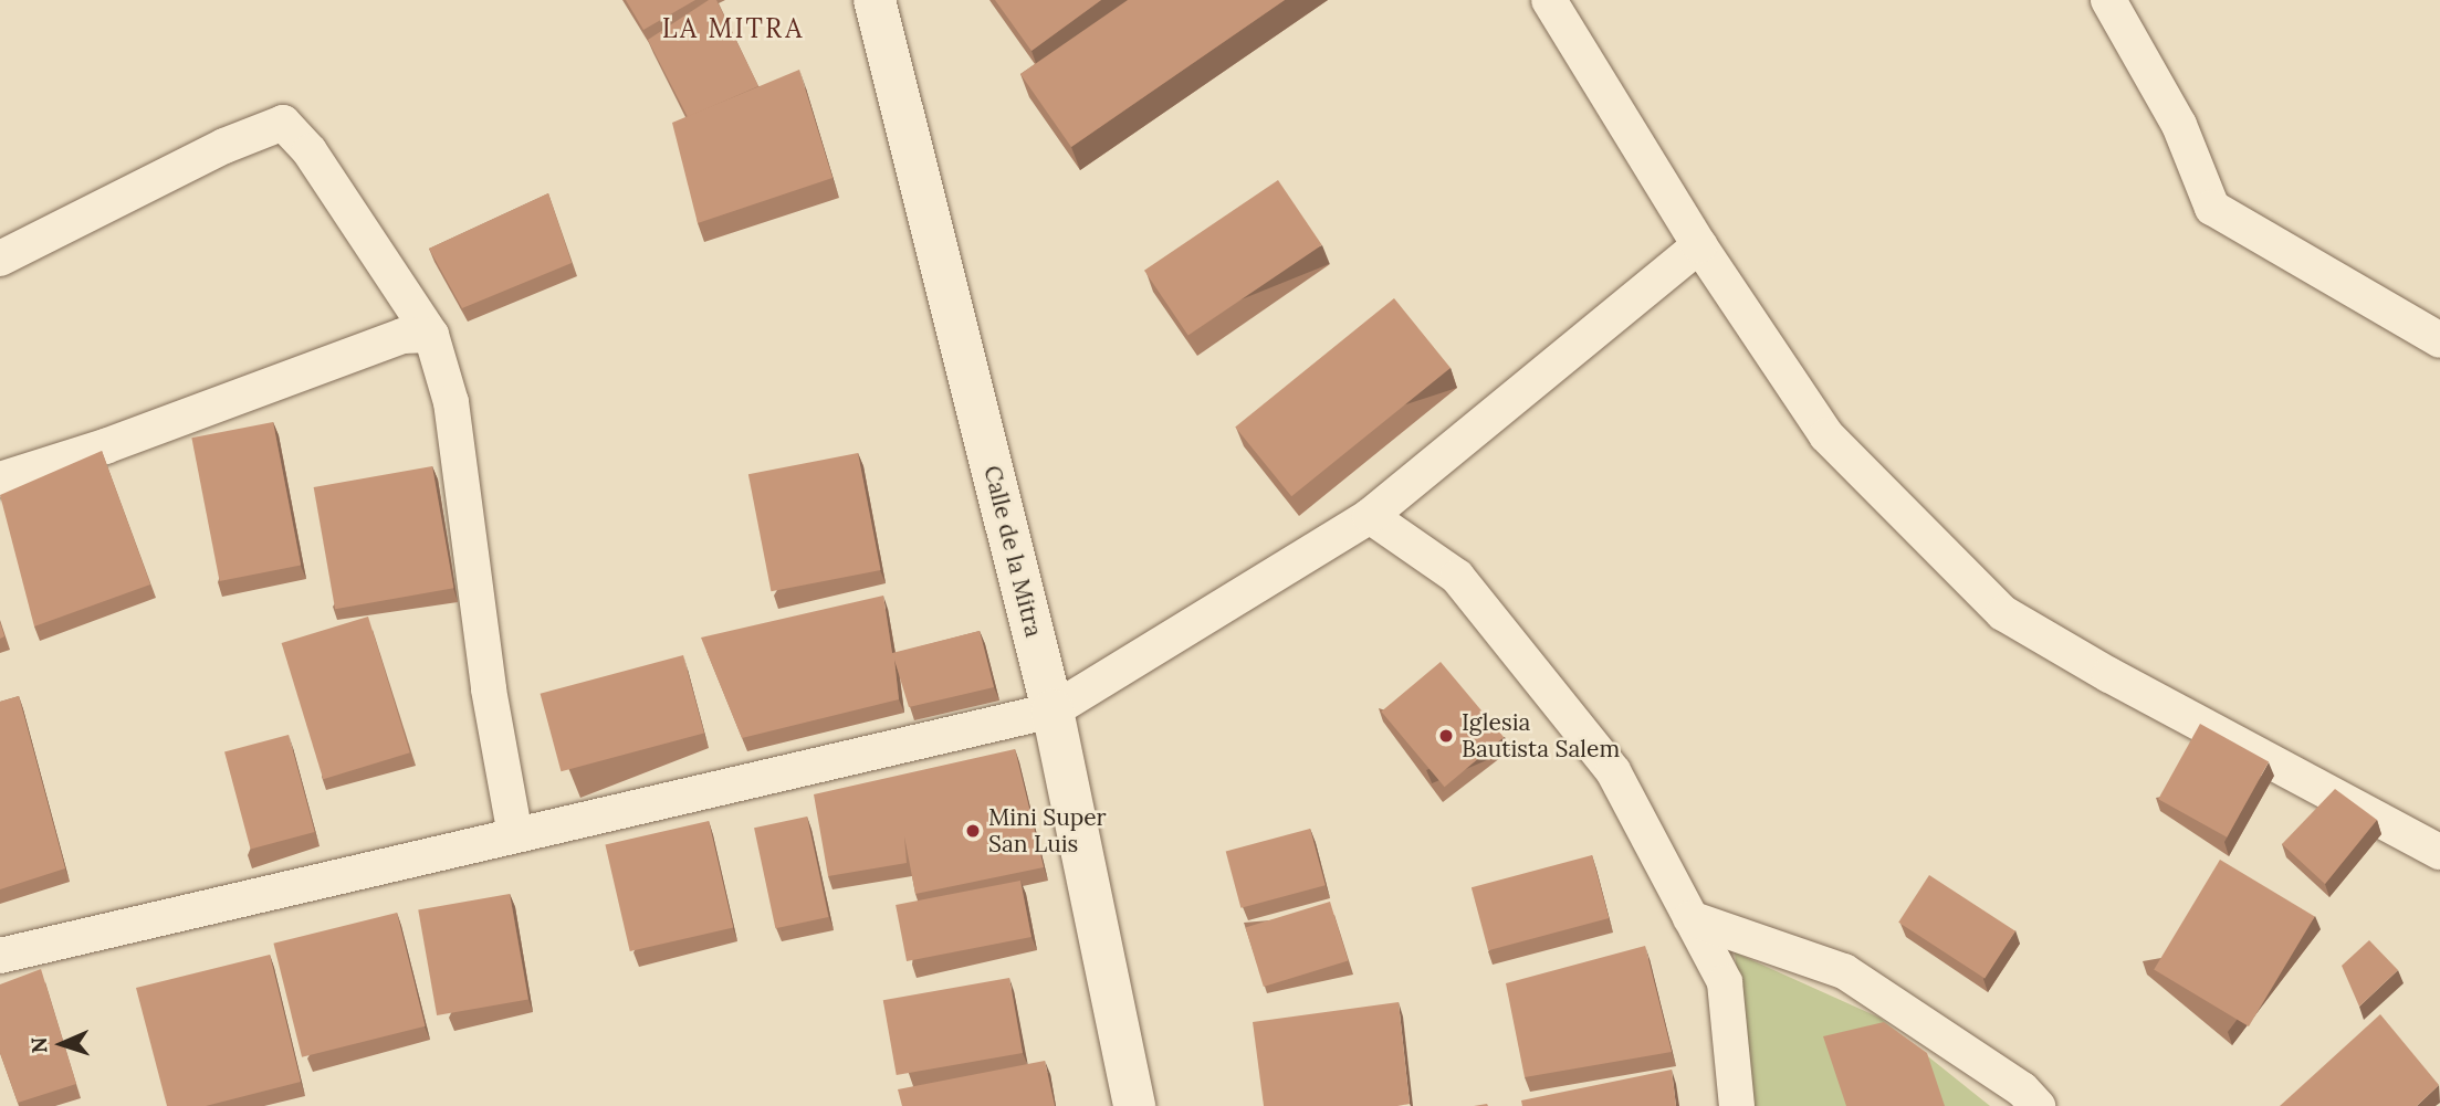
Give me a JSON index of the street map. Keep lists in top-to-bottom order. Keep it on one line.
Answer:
{"streets":{"street":["Calle de la Mitra"]},"districts":["LA MITRA"],"places":["Iglesia Bautista Salem","Mini Super San Luis"],"north":"left"}
